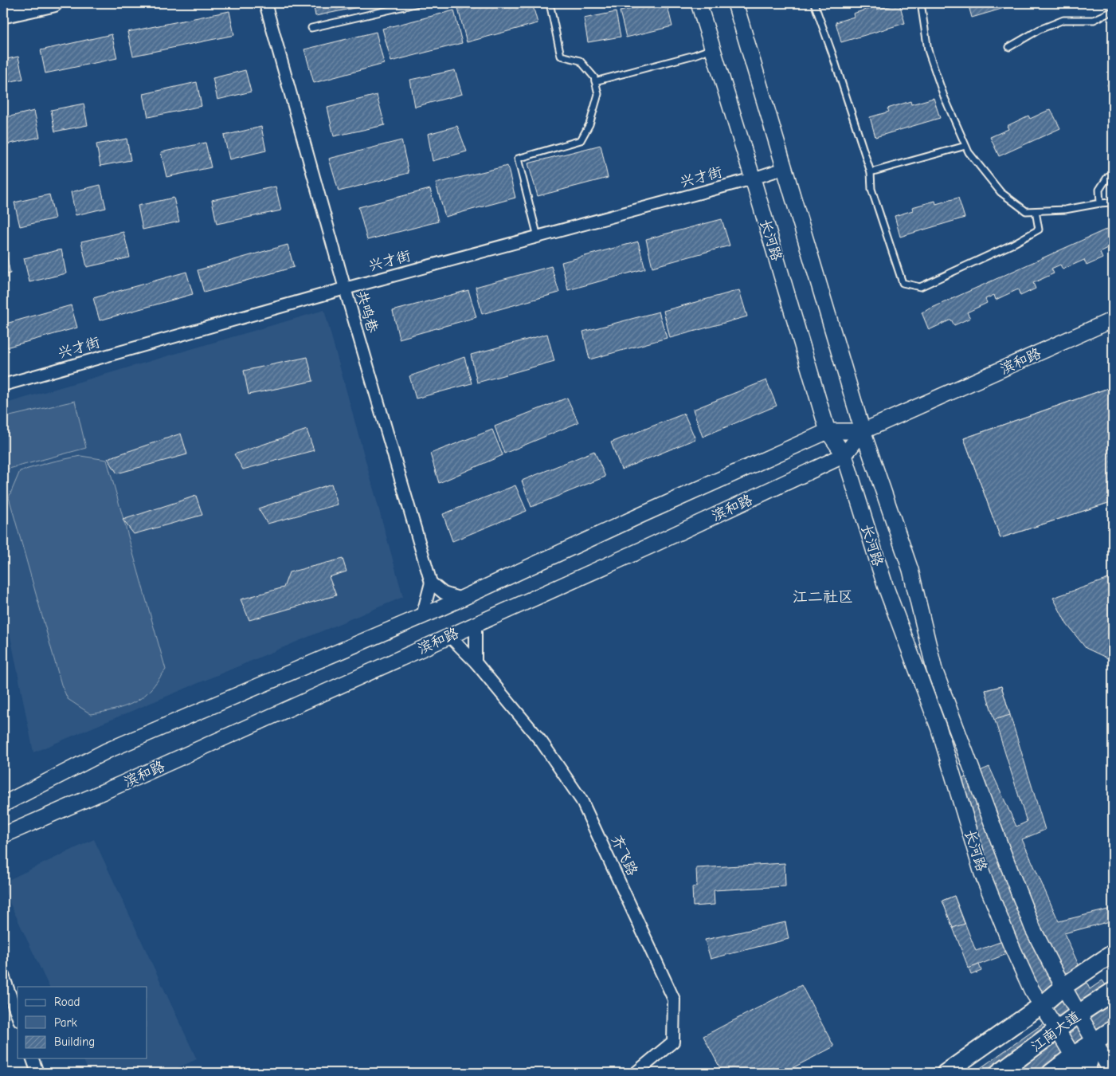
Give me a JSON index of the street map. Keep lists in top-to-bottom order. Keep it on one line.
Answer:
{"streets":{"highway":["江南大道"],"main road":["长河路","滨和路"],"street":["兴才街","共鸣巷","齐飞路"]},"crossings":[["兴才街","长河路"],["兴才街","共鸣巷"],["长河路","滨和路"],["长河路","江南大道"],["共鸣巷","滨和路"],["滨和路","齐飞路"]],"districts":["江二社区"],"legend":["Road","Park","Building"]}
